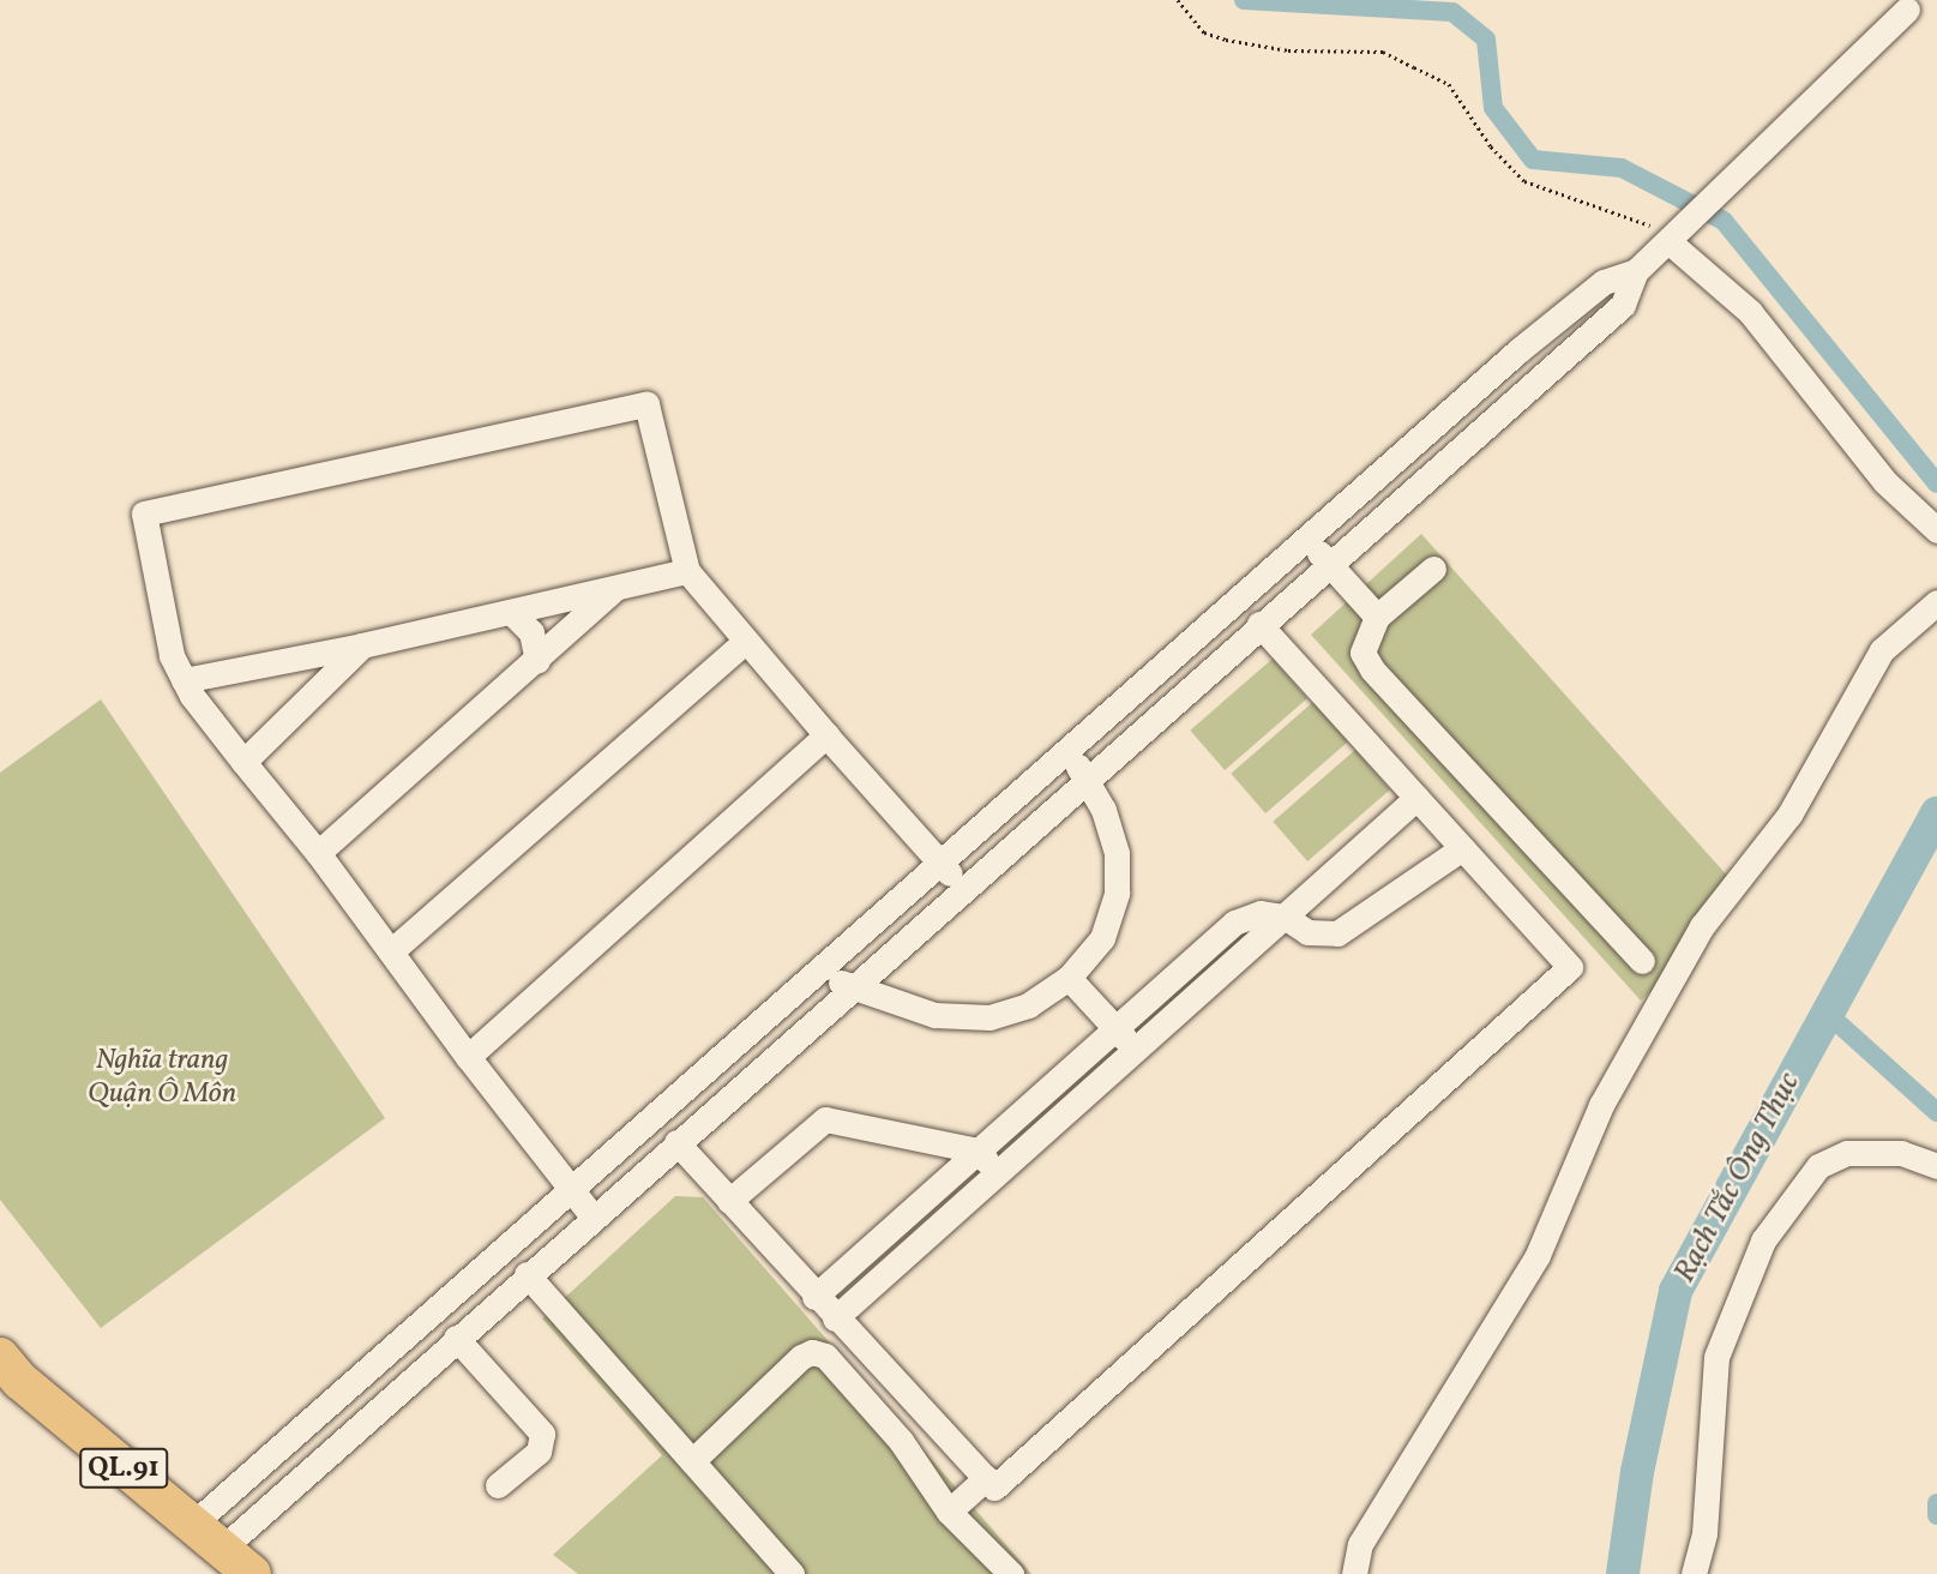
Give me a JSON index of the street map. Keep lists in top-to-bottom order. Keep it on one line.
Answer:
{"streets":{"highway":["QL.91"]},"water":["Rạch Tắc Ông Thục"],"parks":["Nghĩa trang Quận Ô Môn"]}
